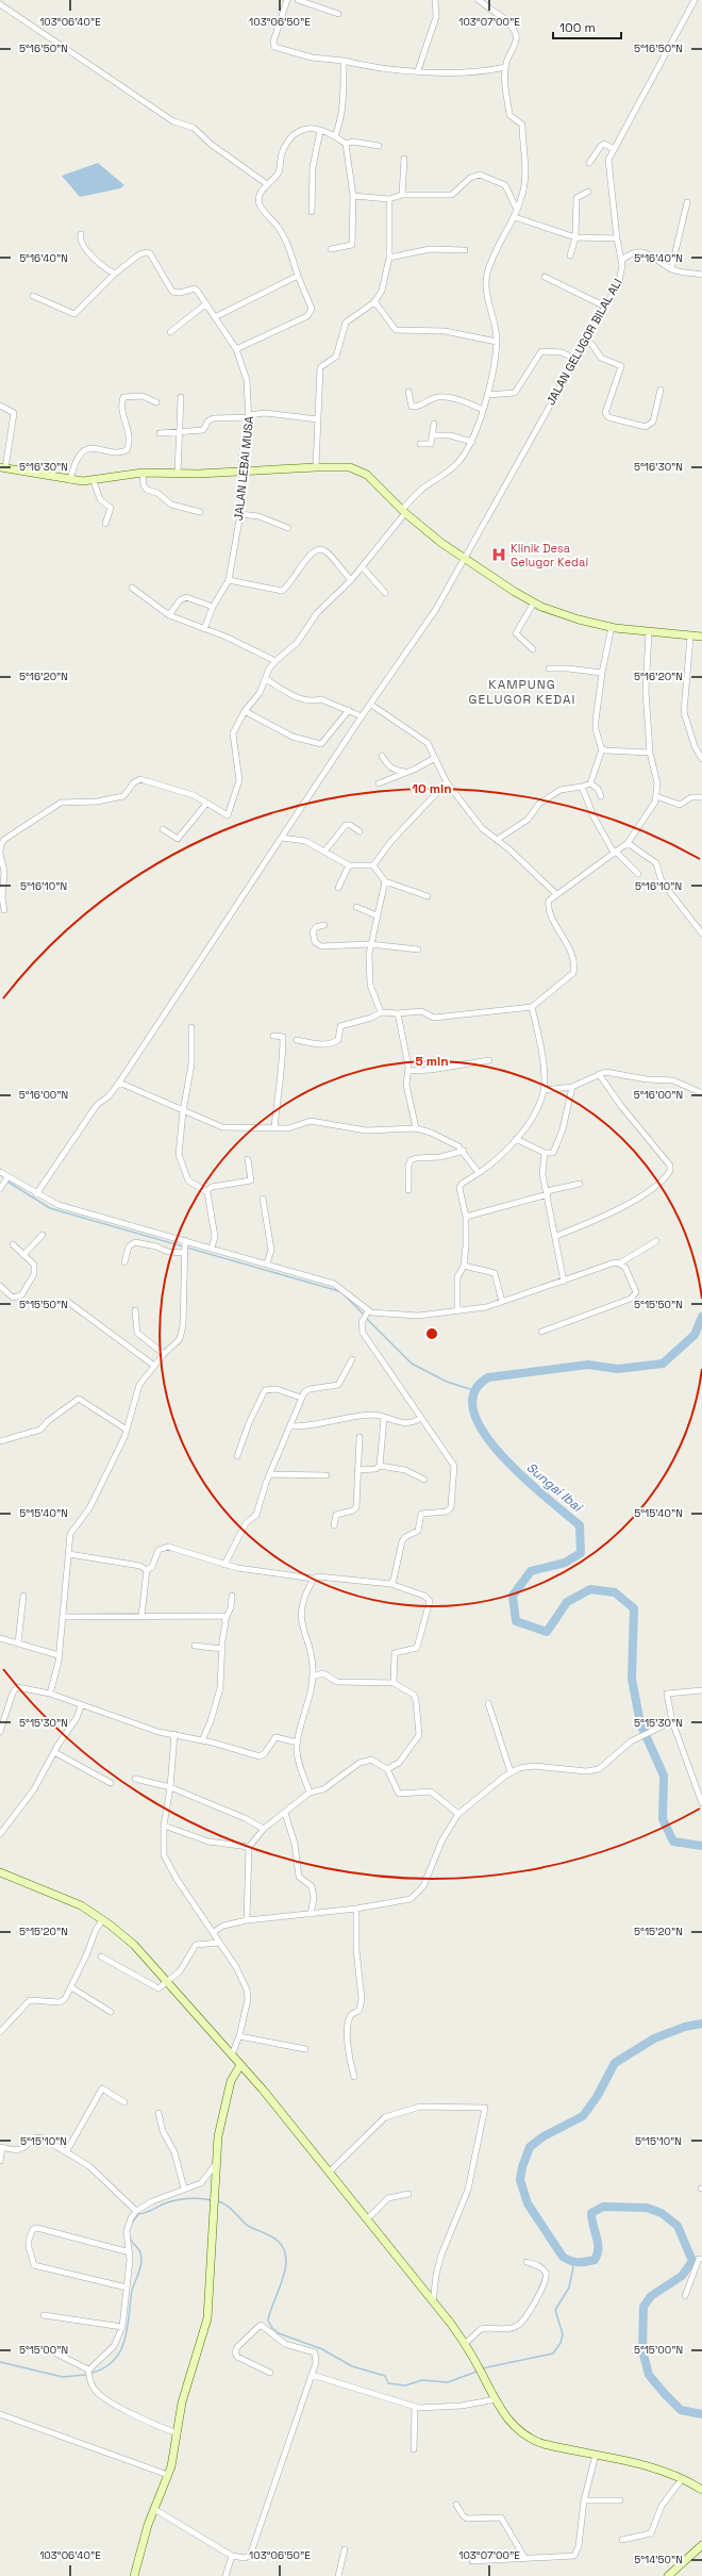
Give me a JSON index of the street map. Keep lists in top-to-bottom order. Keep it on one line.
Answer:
{"streets":{"street":["JALAN GELUGOR BILAL ALI","JALAN LEBAI MUSA"]},"districts":["KAMPUNG GELUGOR KEDAI"],"water":["Sungai Ibai"],"places":{"hospital":["Klinik Desa Gelugor Kedai"]},"scale_bar":"100 m","coordinates":["103°06'40\"E","103°06'50\"E","103°07'00\"E","5°16'50\"N","5°16'40\"N","5°16'30\"N","5°16'20\"N","5°16'10\"N","5°16'00\"N","5°15'50\"N","5°15'40\"N","5°15'30\"N","5°15'20\"N","5°15'10\"N","5°15'00\"N","5°14'50\"N"],"rings":["10 min","5 min"]}
